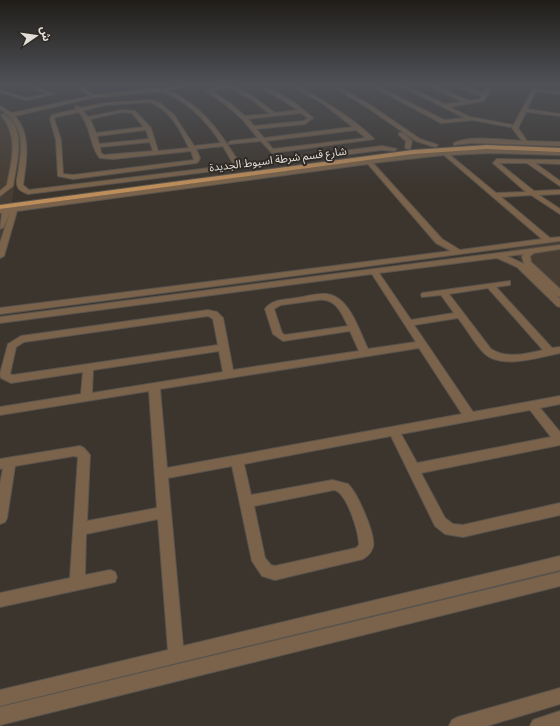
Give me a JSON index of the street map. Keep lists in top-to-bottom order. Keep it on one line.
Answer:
{"streets":{"main road":["شارع قسم شرطة اسيوط الجديدة"]},"north":"right"}
